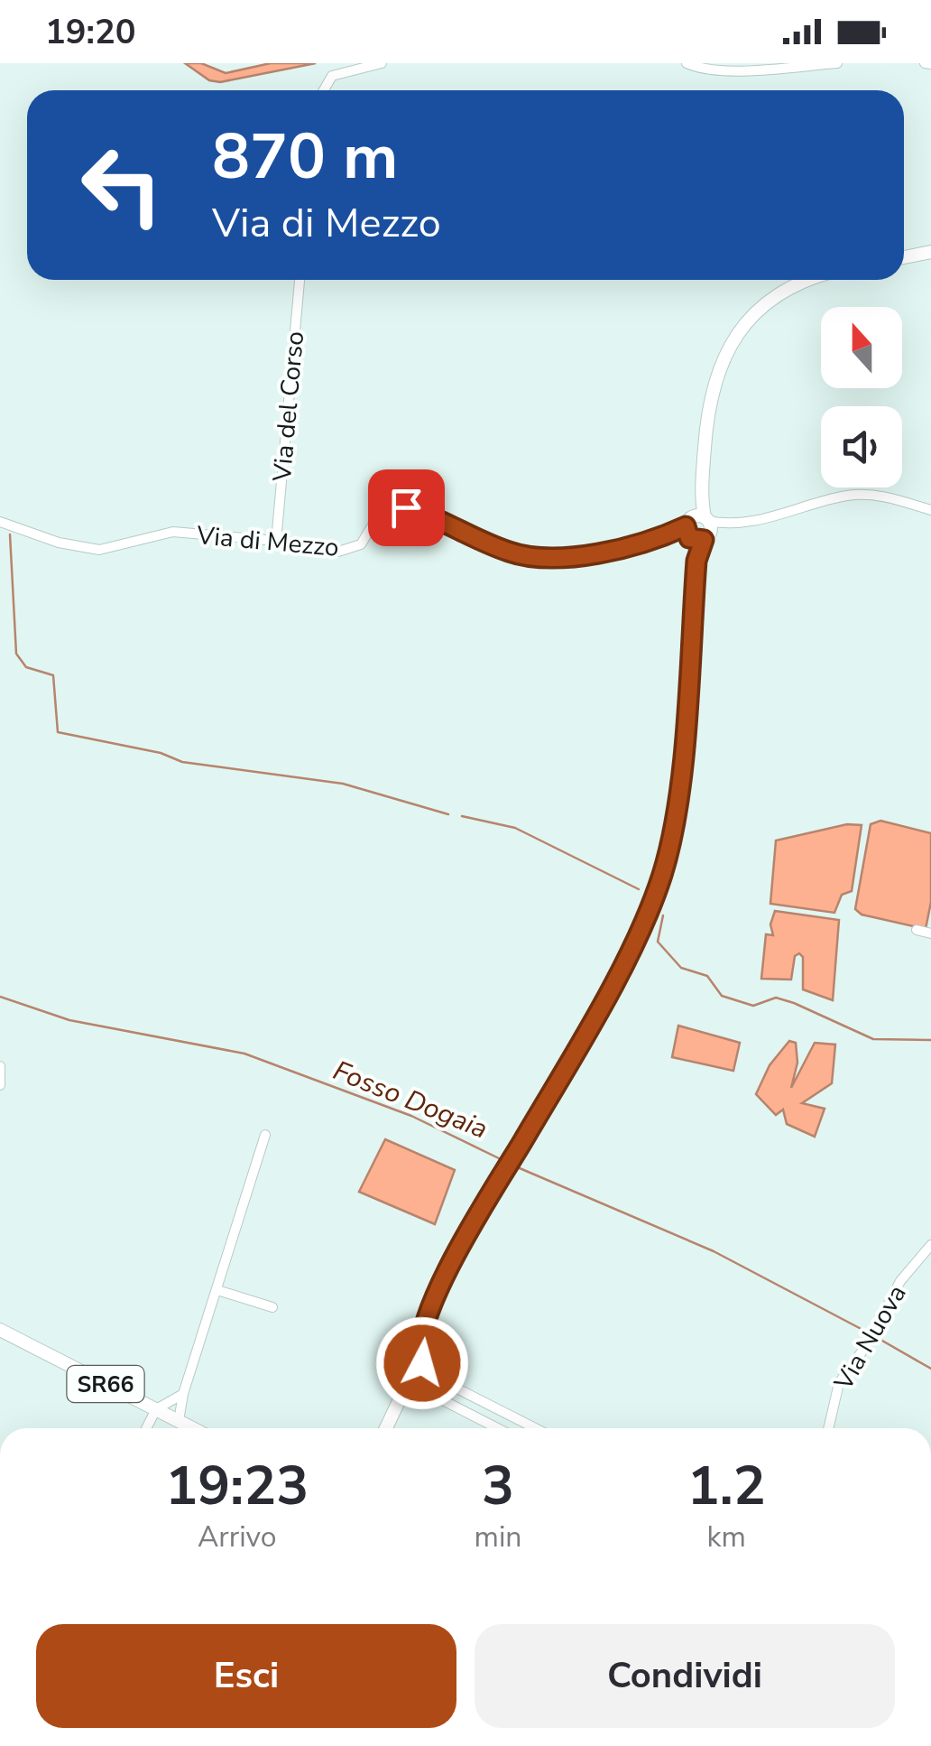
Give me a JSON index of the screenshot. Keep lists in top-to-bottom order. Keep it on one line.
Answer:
{"streets":{"main road":["SR66"],"street":["Via del Corso","Via di Mezzo","Via Nuova"]},"crossings":[["Via del Corso","Via di Mezzo"]],"water":["Fosso Dogaia"],"north":"top","page":{"status":"19:20","turn":["870 m","Via di Mezzo"],"eta":["19:23","Arrivo","3","min","1.2","km"],"buttons":["Esci","Condividi"]}}
